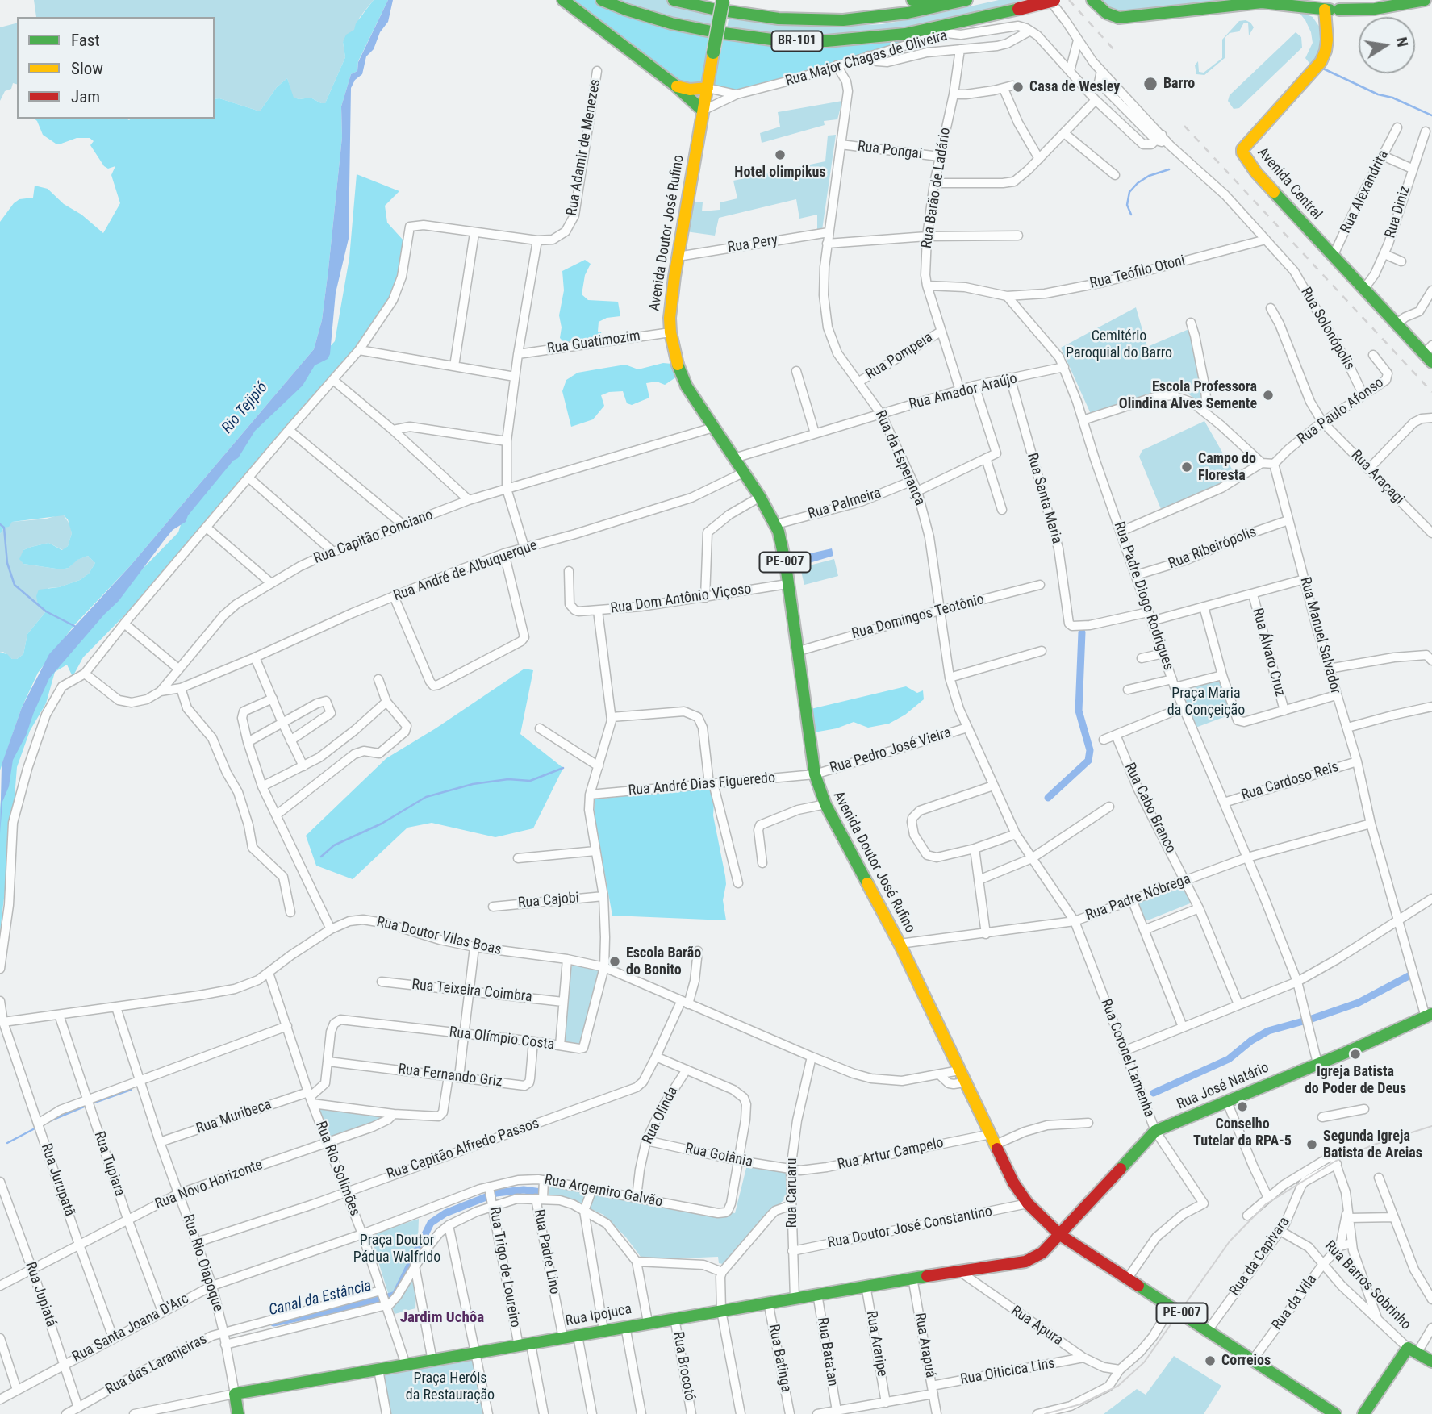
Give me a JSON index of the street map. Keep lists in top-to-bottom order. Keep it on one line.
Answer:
{"streets":{"main road":["BR-101","Avenida Central","Avenida Doutor José Rufino","PE-007","Rua José Natário","Rua Barros Sobrinho","Rua Ipojuca"],"street":["Rua Major Chagas de Oliveira","Rua Adamir de Menezes","Rua Pongai","Rua Barão de Ladário","Rua Alexandrita","Rua Diniz","Rua Pery","Rua Teófilo Otoni","Rua Solonópolis","Rua Guatimozim","Rua Pompeia","Rua Amador Araújo","Rua Paulo Afonso","Rua da Esperança","Rua Araçagi","Rua Santa Maria","Rua Palmeira","Rua Capitão Ponciano","Rua Ribeirópolis","Rua André de Albuquerque","Rua Padre Diogo Rodrigues","Rua Dom Antônio Viçoso","Rua Domingos Teotônio","Rua Manuel Salvador","Rua Álvaro Cruz","Rua Pedro José Vieira","Rua Cardoso Reis","Rua André Dias Figueredo","Rua Cabo Branco","Rua Padre Nóbrega","Rua Cajobi","Rua Doutor Vilas Boas","Rua Teixeira Coimbra","Rua Olímpio Costa","Rua Coronel Lamenha","Rua Fernando Griz","Rua Olinda","Rua Muribeca","Rua Capitão Alfredo Passos","Rua Artur Campelo","Rua Goiânia","Rua Tupiara","Rua Rio Solimões","Rua Jurupatã","Rua Novo Horizonte","Rua Argemiro Galvão","Rua Caruaru","Rua Doutor José Constantino","Rua Padre Lino","Rua da Capivara","Rua Rio Oiapoque","Rua Trigo de Loureiro","Rua Jupiatá","Rua da Vila","Rua Apura","Rua Santa Joana D'Arc","Rua Araripe","Rua Arapuá","Rua Batatan","Rua Batinga","Rua das Laranjeiras","Rua Brocotó","Rua Oiticica Lins"]},"crossings":[["Rua Major Chagas de Oliveira","Avenida Doutor José Rufino"],["Rua Major Chagas de Oliveira","Rua da Esperança"],["Rua Pongai","Rua Barão de Ladário"],["Rua Pongai","Rua da Esperança"],["Avenida Central","Rua Alexandrita"],["Avenida Central","Rua Diniz"],["Rua Barão de Ladário","Rua Pompeia"],["Rua Barão de Ladário","Rua Amador Araújo"],["Avenida Doutor José Rufino","Rua Pery"],["Avenida Doutor José Rufino","Rua Guatimozim"],["Avenida Doutor José Rufino","Rua Amador Araújo"],["Avenida Doutor José Rufino","Rua Palmeira"],["Avenida Doutor José Rufino","Rua Capitão Ponciano"],["Avenida Doutor José Rufino","Rua André de Albuquerque"],["Avenida Doutor José Rufino","Rua Dom Antônio Viçoso"],["Avenida Doutor José Rufino","Rua Domingos Teotônio"],["Avenida Doutor José Rufino","Rua Pedro José Vieira"],["Avenida Doutor José Rufino","Rua André Dias Figueredo"],["Avenida Doutor José Rufino","Rua Padre Nóbrega"],["Avenida Doutor José Rufino","Rua Doutor Vilas Boas"],["Avenida Doutor José Rufino","Rua Coronel Lamenha"],["Avenida Doutor José Rufino","Rua José Natário"],["Avenida Doutor José Rufino","Rua Artur Campelo"],["Avenida Doutor José Rufino","Rua Doutor José Constantino"],["Avenida Doutor José Rufino","Rua da Capivara"],["Avenida Doutor José Rufino","Rua da Vila"],["Avenida Doutor José Rufino","Rua Ipojuca"],["Rua Pery","Rua da Esperança"],["Rua Teófilo Otoni","Rua Solonópolis"],["Rua Teófilo Otoni","Rua Padre Diogo Rodrigues"],["Rua Solonópolis","Rua Paulo Afonso"],["Rua Pompeia","Rua da Esperança"],["Rua Amador Araújo","Rua da Esperança"],["Rua Amador Araújo","Rua Santa Maria"],["Rua Amador Araújo","Rua Padre Diogo Rodrigues"],["Rua Paulo Afonso","Rua Araçagi"],["Rua Paulo Afonso","Rua Manuel Salvador"],["Rua da Esperança","Rua Palmeira"],["Rua da Esperança","Rua Domingos Teotônio"],["Rua da Esperança","Rua Pedro José Vieira"],["Rua da Esperança","Rua Coronel Lamenha"],["Rua Santa Maria","Rua Padre Diogo Rodrigues"],["Rua Capitão Ponciano","Rua André de Albuquerque"],["Rua Ribeirópolis","Rua Padre Diogo Rodrigues"],["Rua Ribeirópolis","Rua Manuel Salvador"],["Rua Padre Diogo Rodrigues","Rua Cardoso Reis"],["Rua Padre Diogo Rodrigues","Rua Padre Nóbrega"],["Rua Padre Diogo Rodrigues","Rua José Natário"],["Rua Dom Antônio Viçoso","Rua André Dias Figueredo"],["Rua Dom Antônio Viçoso","Rua Cajobi"],["Rua Dom Antônio Viçoso","Rua Doutor Vilas Boas"],["Rua Dom Antônio Viçoso","Rua Olímpio Costa"],["Rua Manuel Salvador","Rua Cardoso Reis"],["Rua Manuel Salvador","Rua Padre Nóbrega"],["Rua Manuel Salvador","Rua José Natário"],["Rua Pedro José Vieira","Rua André Dias Figueredo"],["Rua Cabo Branco","Rua Padre Nóbrega"],["Rua Padre Nóbrega","Rua Coronel Lamenha"],["Rua Doutor Vilas Boas","Rua Olímpio Costa"],["Rua Doutor Vilas Boas","Rua Capitão Alfredo Passos"],["Rua Doutor Vilas Boas","Rua Tupiara"],["Rua Doutor Vilas Boas","Rua Rio Solimões"],["Rua Doutor Vilas Boas","Rua Jurupatã"],["Rua Doutor Vilas Boas","Rua Caruaru"],["Rua Doutor Vilas Boas","Rua Rio Oiapoque"],["Rua Olímpio Costa","Rua Fernando Griz"],["Rua Coronel Lamenha","Rua José Natário"],["Rua José Natário","Rua Ipojuca"],["Rua Olinda","Rua Goiânia"],["Rua Olinda","Rua Argemiro Galvão"],["Rua Muribeca","Rua Rio Solimões"],["Rua Muribeca","Rua Rio Oiapoque"],["Rua Capitão Alfredo Passos","Rua Rio Solimões"],["Rua Capitão Alfredo Passos","Rua Rio Oiapoque"],["Rua Artur Campelo","Rua Goiânia"],["Rua Artur Campelo","Rua Caruaru"],["Rua Goiânia","Rua Argemiro Galvão"],["Rua Goiânia","Rua Caruaru"],["Rua Tupiara","Rua Novo Horizonte"],["Rua Tupiara","Rua Santa Joana D'Arc"],["Rua Rio Solimões","Rua Novo Horizonte"],["Rua Rio Solimões","Rua Argemiro Galvão"],["Rua Rio Solimões","Rua Ipojuca"],["Rua Rio Solimões","Rua Santa Joana D'Arc"],["Rua Rio Solimões","Rua das Laranjeiras"],["Rua Jurupatã","Rua Novo Horizonte"],["Rua Jurupatã","Rua Santa Joana D'Arc"],["Rua Novo Horizonte","Rua Rio Oiapoque"],["Rua Novo Horizonte","Rua Jupiatá"],["Rua Argemiro Galvão","Rua Padre Lino"],["Rua Argemiro Galvão","Rua Trigo de Loureiro"],["Rua Argemiro Galvão","Rua Santa Joana D'Arc"],["Rua Argemiro Galvão","Rua das Laranjeiras"],["Rua Caruaru","Rua Doutor José Constantino"],["Rua Caruaru","Rua Ipojuca"],["Rua Padre Lino","Rua Ipojuca"],["Rua da Capivara","Rua Barros Sobrinho"],["Rua Rio Oiapoque","Rua Ipojuca"],["Rua Rio Oiapoque","Rua Santa Joana D'Arc"],["Rua Rio Oiapoque","Rua das Laranjeiras"],["Rua Trigo de Loureiro","Rua Ipojuca"],["Rua Barros Sobrinho","Rua da Vila"],["Rua Jupiatá","Rua Santa Joana D'Arc"],["Rua Jupiatá","Rua das Laranjeiras"],["Rua Ipojuca","Rua Apura"],["Rua Ipojuca","Rua Araripe"],["Rua Ipojuca","Rua Arapuá"],["Rua Ipojuca","Rua Batatan"],["Rua Ipojuca","Rua Batinga"],["Rua Ipojuca","Rua Brocotó"],["Rua Apura","Rua Oiticica Lins"],["Rua Araripe","Rua Oiticica Lins"],["Rua Arapuá","Rua Oiticica Lins"],["Rua Batatan","Rua Oiticica Lins"]],"districts":["Jardim Uchôa"],"water":["Rio Tejipió","Canal da Estância"],"parks":["Cemitério Paroquial do Barro","Praça Maria da Conçeição","Praça Doutor Pádua Walfrido","Praça Heróis da Restauração"],"places":["Barro","Casa de Wesley","Hotel olimpikus","Escola Professora Olindina Alves Semente","Campo do Floresta","Escola Barão do Bonito","Igreja Batista do Poder de Deus","Conselho Tutelar da RPA-5","Segunda Igreja Batista de Areias","Correios"],"legend":["Fast","Slow","Jam"],"north":"right"}
